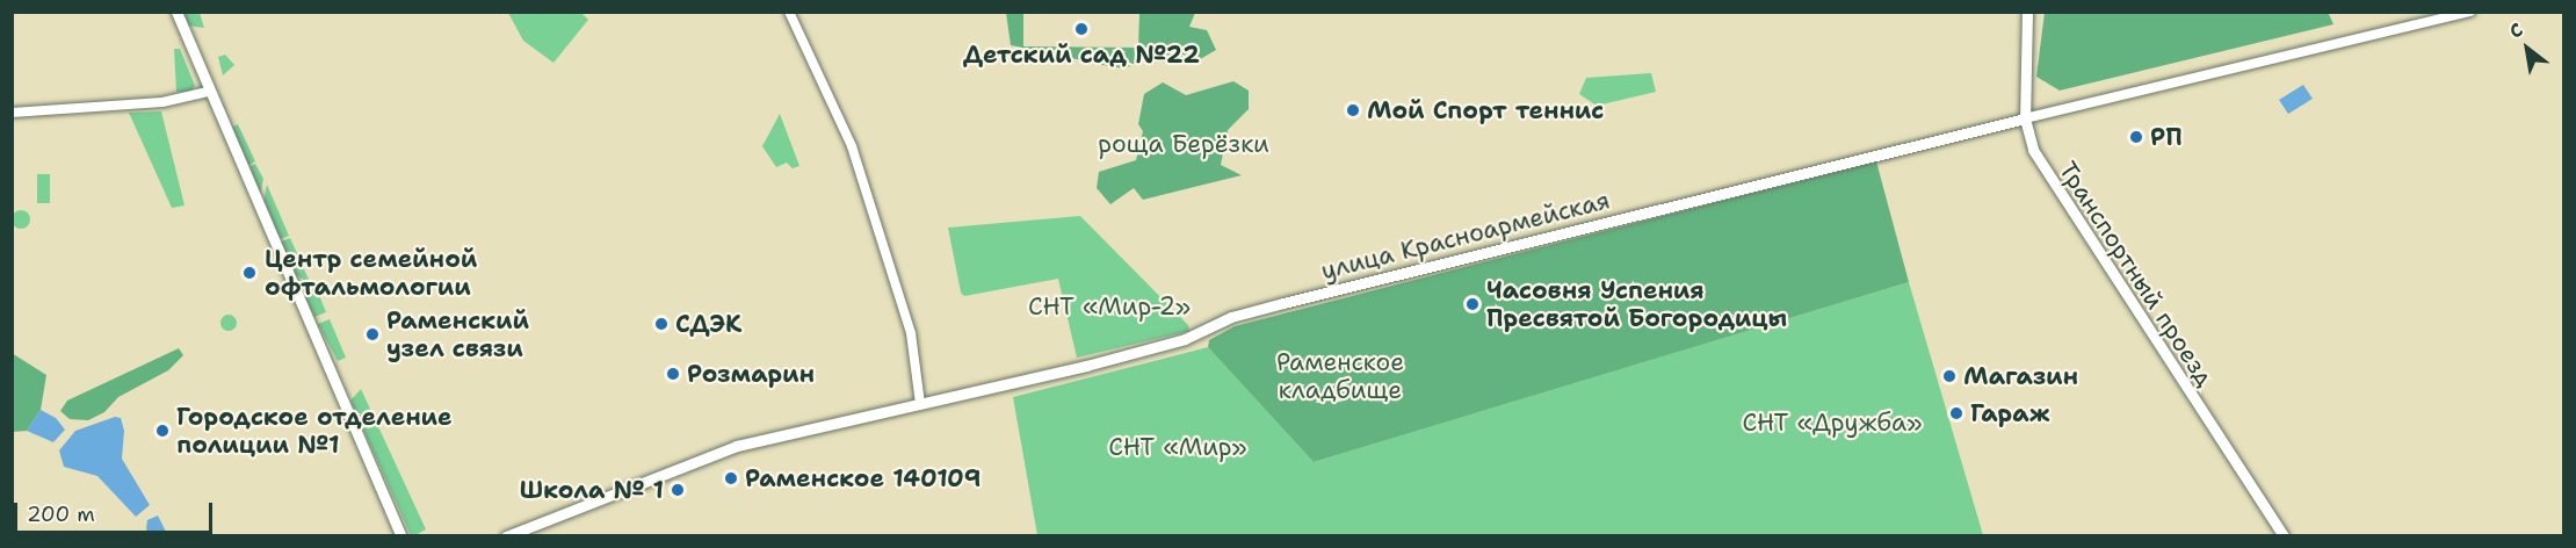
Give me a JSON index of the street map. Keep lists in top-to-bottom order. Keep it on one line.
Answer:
{"streets":{"main road":["улица Красноармейская","Транспортный проезд"]},"crossings":[["улица Красноармейская","Транспортный проезд"]],"parks":["роща Берёзки","СНТ «Мир-2»","Раменское кладбище","СНТ «Дружба»","СНТ «Мир»"],"places":["Детский сад №22","Мой Спорт теннис","РП","Центр семейной офтальмологии","Часовня Успения Пресвятой Богородицы","СДЭК","Раменский узел связи","Розмарин","Магазин","Гараж","Городское отделение полиции №1","Раменское 140109","Школа № 1"],"scale_bar":"200 m","north":"top left"}
